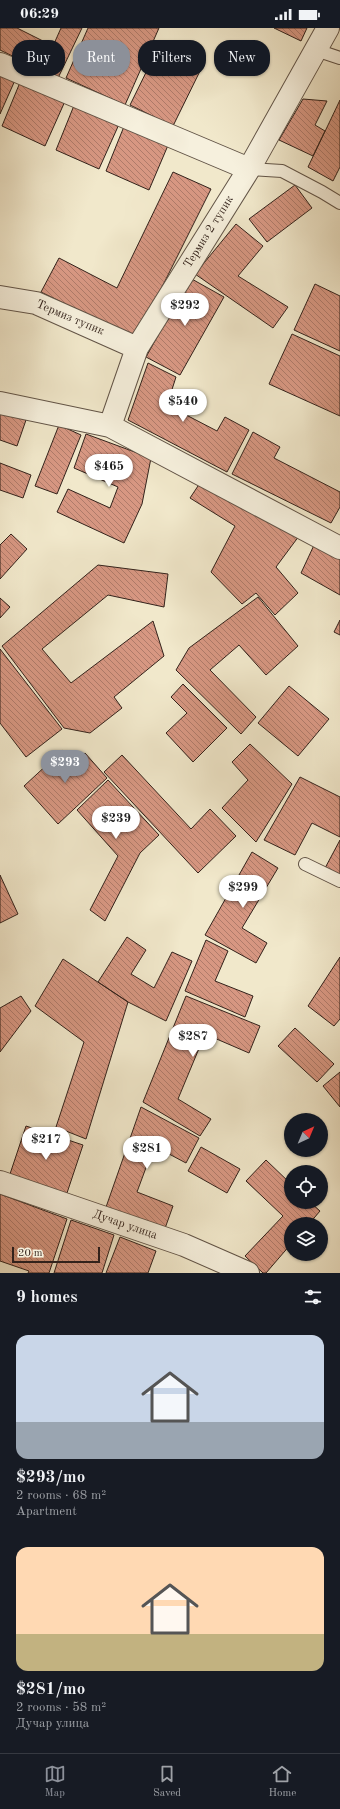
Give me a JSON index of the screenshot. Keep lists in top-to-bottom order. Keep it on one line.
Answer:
{"streets":{"street":["Термиз 2 тупик","Термиз тупик","Дучар улица"]},"crossings":[["Термиз 2 тупик","Термиз тупик"]],"scale_bar":"20 m","north":"top right","page":{"status":"06:29","chip":["Buy","Rent","Filters","New"],"price":["$292","$540","$465","$293","$239","$299","$287","$217","$281"],"scale":"20 m","heading":"9 homes","list":[{"name":"$293/mo","note":"2 rooms · 68 m² · Apartment"},{"name":"$281/mo","note":"2 rooms · 58 m² · Дучар улица"}],"tabs":["Map","Saved","Home"]}}
